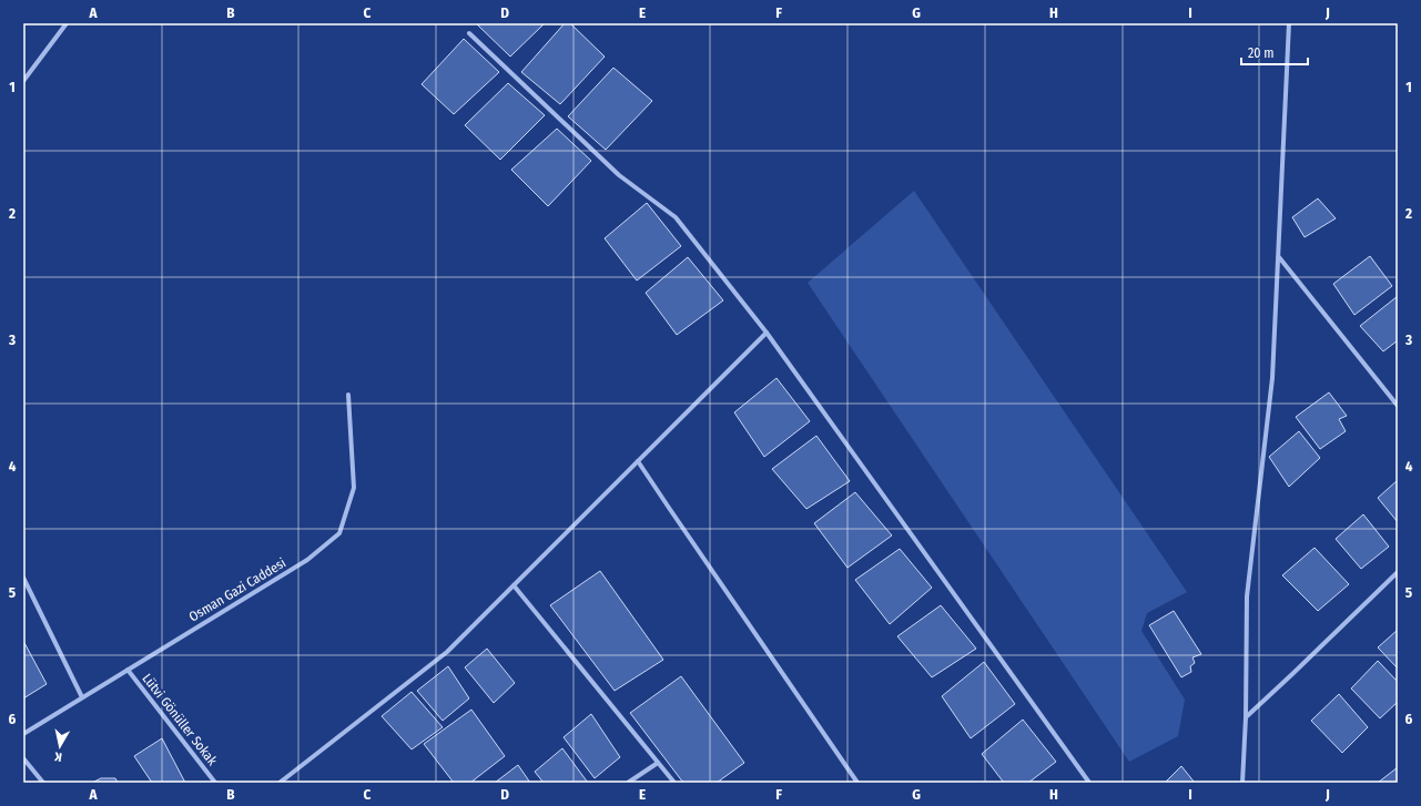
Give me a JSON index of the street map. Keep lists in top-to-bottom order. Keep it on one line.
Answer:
{"streets":{"street":["Osman Gazi Caddesi","Lütvi Gönüller Sokak"]},"crossings":[["Osman Gazi Caddesi","Lütvi Gönüller Sokak"]],"scale_bar":"20 m","north":"bottom","grid":{"columns":["A","B","C","D","E","F","G","H","I","J"],"rows":["1","2","3","4","5","6"]}}
